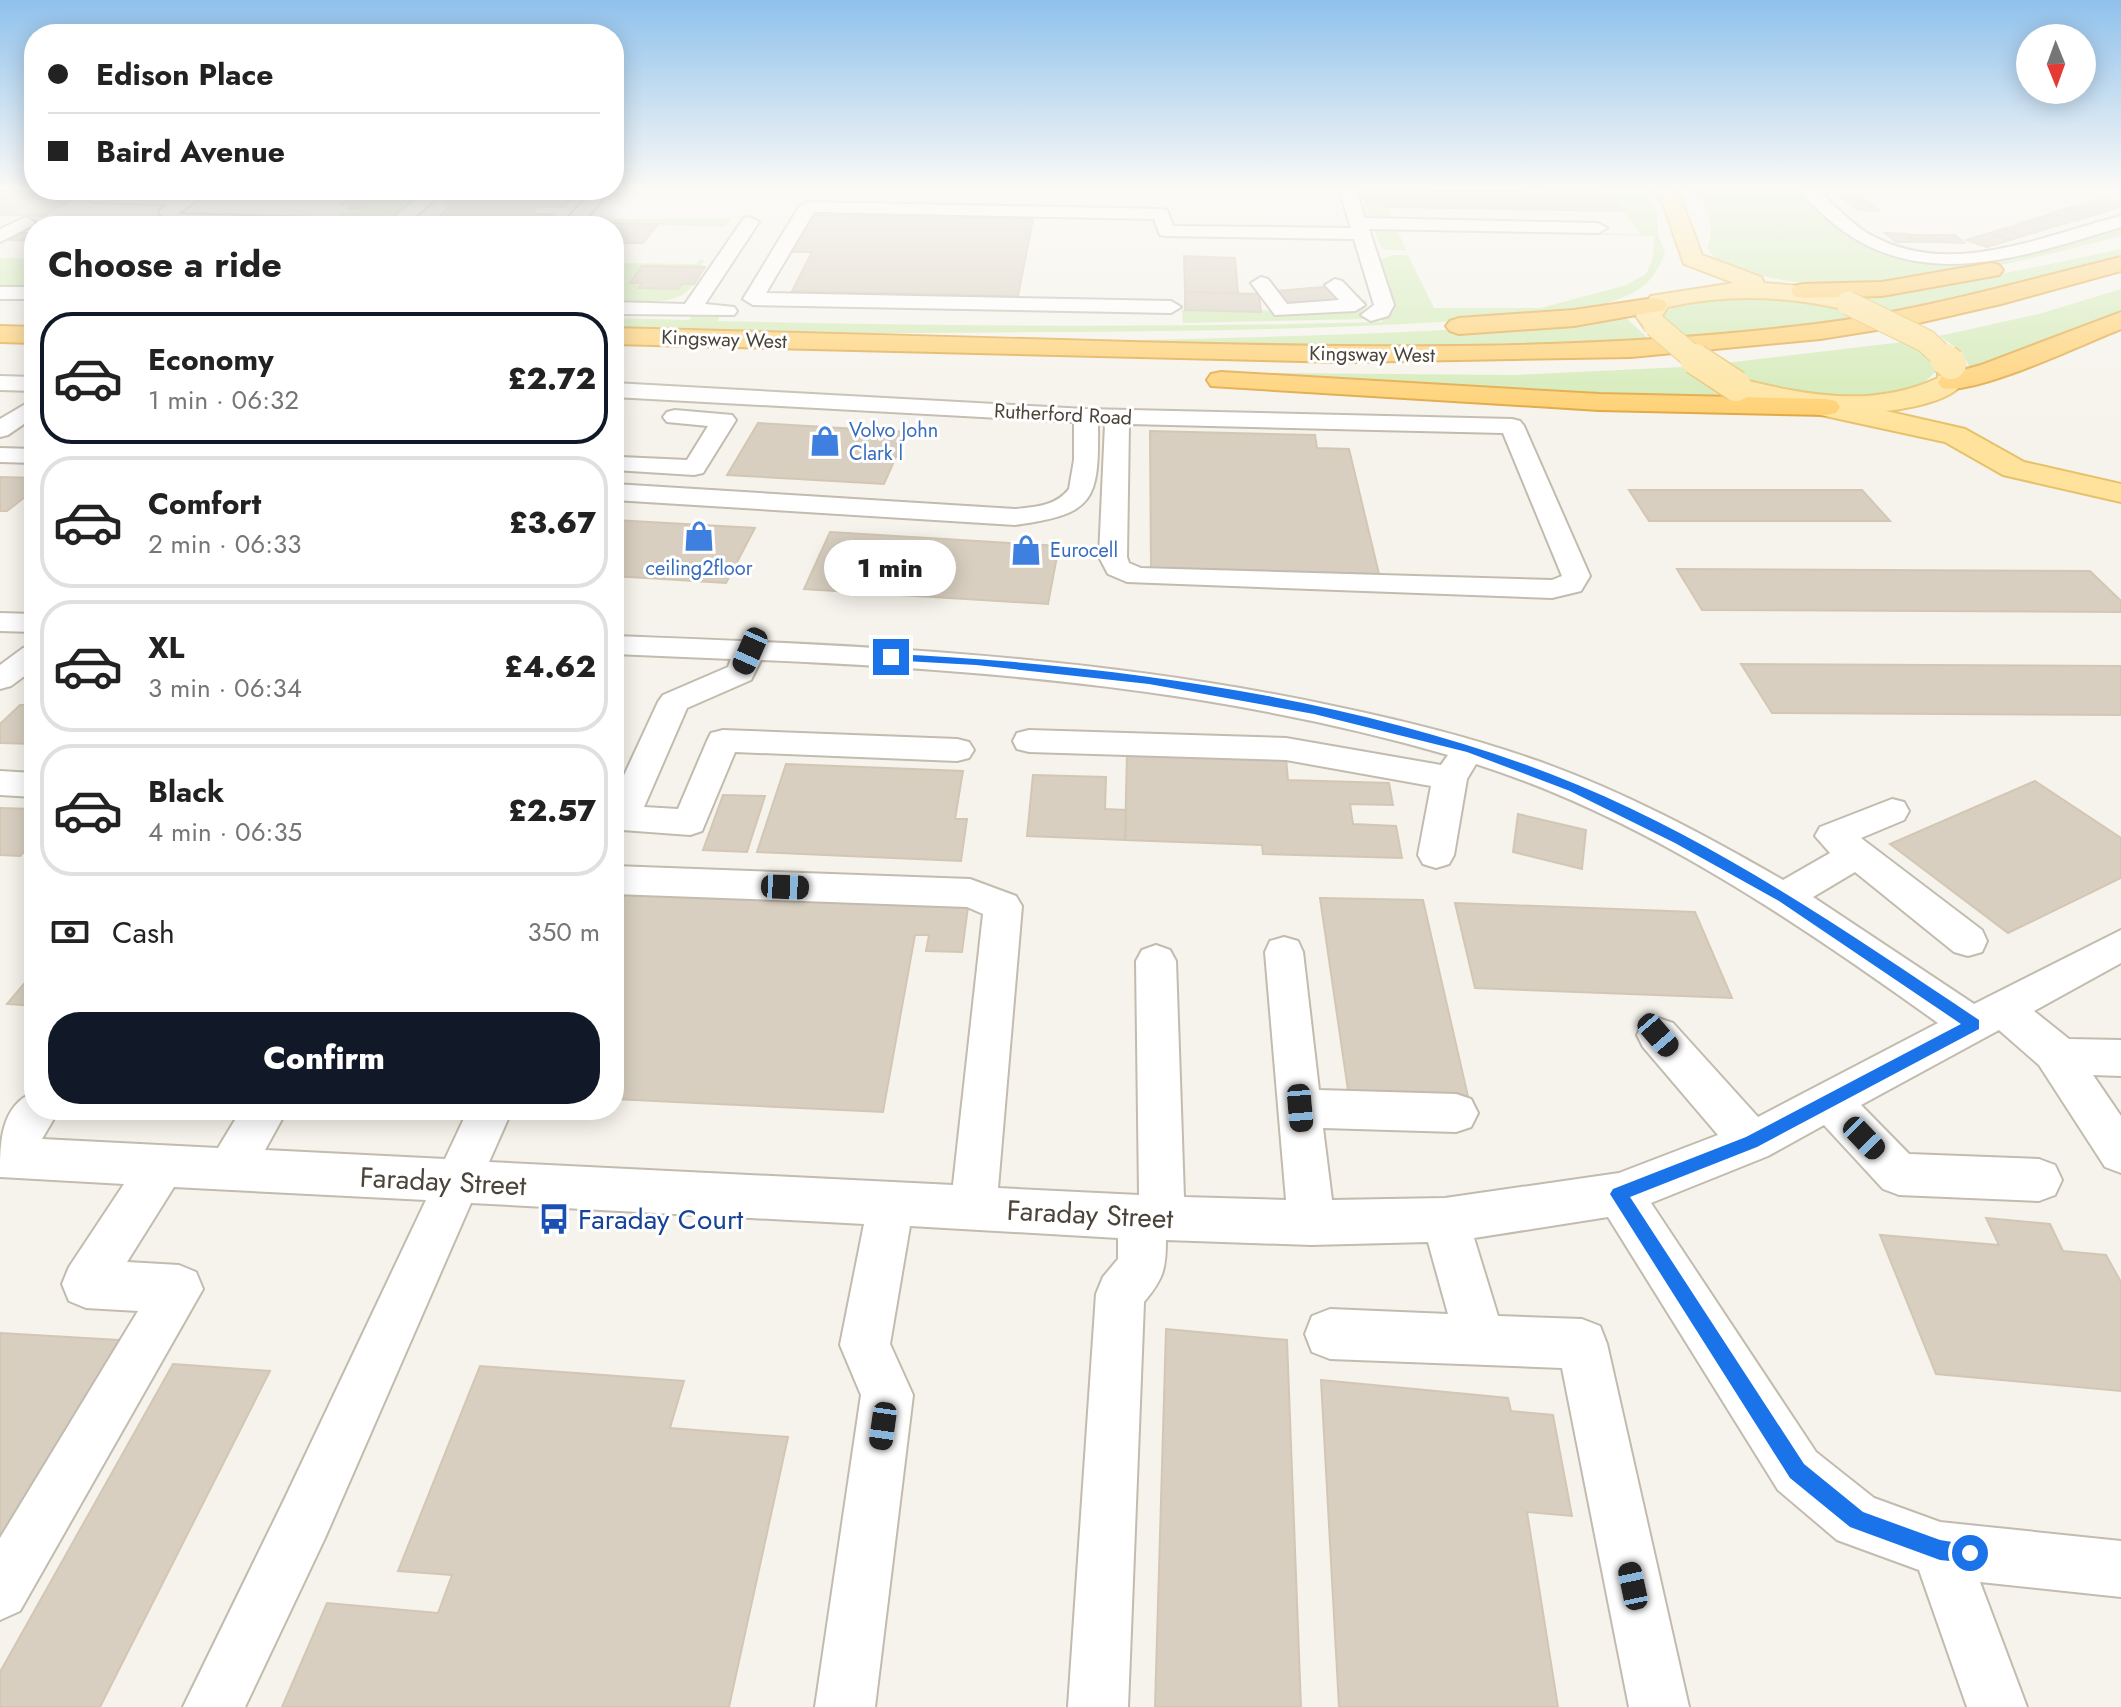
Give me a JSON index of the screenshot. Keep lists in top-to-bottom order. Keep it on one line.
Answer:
{"streets":{"highway":["Kingsway West"],"street":["Rutherford Road","Faraday Street"]},"places":{"shop":["Volvo John Clark l","ceiling2floor","Eurocell"],"bus stop":["Faraday Court"]},"north":"bottom","page":{"banner":["Edison Place","Baird Avenue"],"heading":"Choose a ride","list":[{"name":"Economy","note":"1 min · 06:32","value":"£2.72"},{"name":"Comfort","note":"2 min · 06:33","value":"£3.67"},{"name":"XL","note":"3 min · 06:34","value":"£4.62"},{"name":"Black","note":"4 min · 06:35","value":"£2.57"}],"bubble":"1 min","pay":["Cash","350 m"],"buttons":"Confirm"}}
